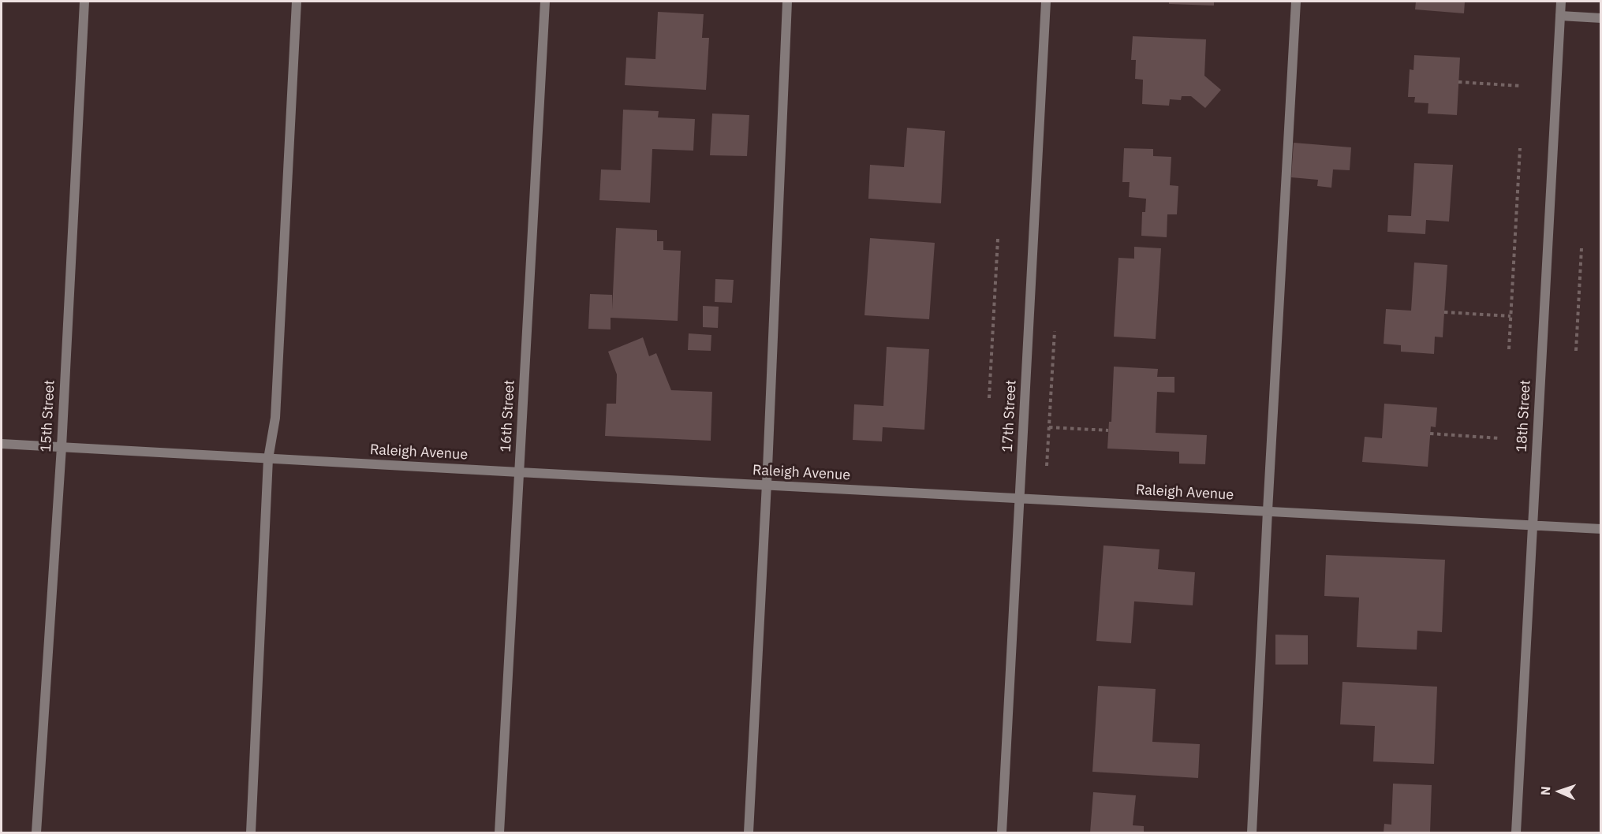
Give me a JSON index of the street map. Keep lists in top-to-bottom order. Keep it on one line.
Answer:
{"streets":{"street":["15th Street","16th Street","17th Street","18th Street","Raleigh Avenue"]},"crossings":[["15th Street","Raleigh Avenue"],["16th Street","Raleigh Avenue"],["17th Street","Raleigh Avenue"],["18th Street","Raleigh Avenue"]],"north":"left"}
